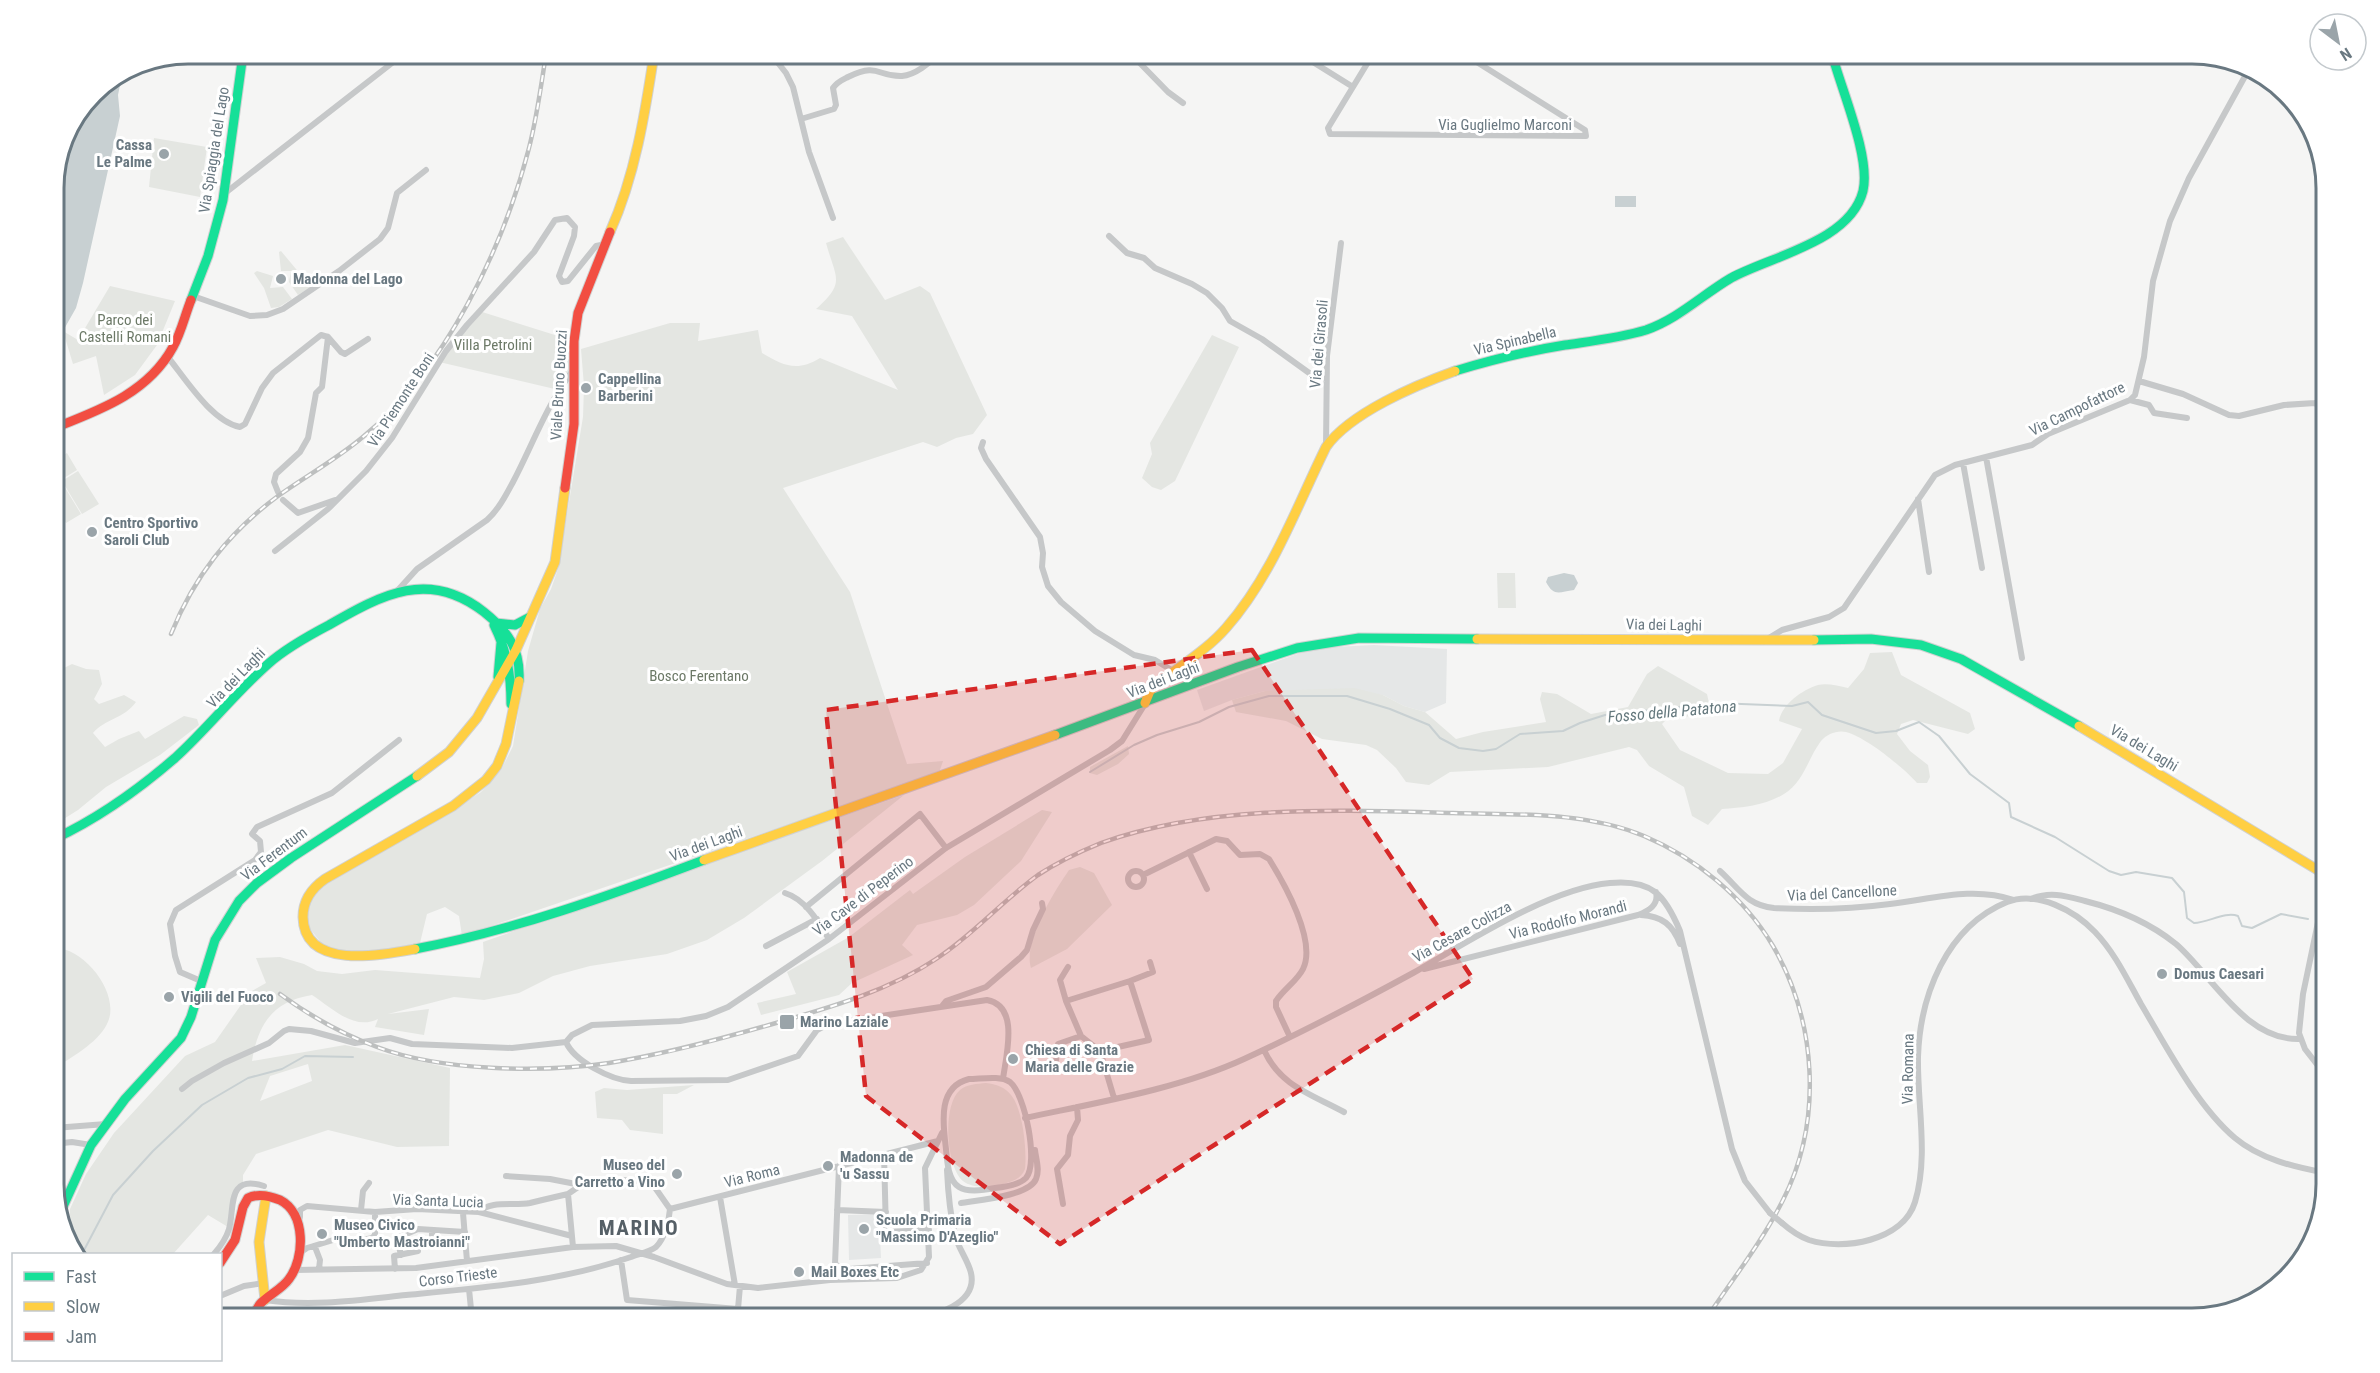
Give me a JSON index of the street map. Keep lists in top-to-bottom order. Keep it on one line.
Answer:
{"streets":{"main road":["Via Spiaggia del Lago","Via Spinabella","Viale Bruno Buozzi","Via dei Laghi","Via Ferentum"],"street":["Via Guglielmo Marconi","Via dei Girasoli","Via Piemonte Boni","Via Campofattore","Via del Cancellone","Via Cave di Peperino","Via Rodolfo Morandi","Via Cesare Colizza","Via Romana","Via Roma","Via Santa Lucia","Corso Trieste"]},"crossings":[["Via Spinabella","Via dei Girasoli"],["Via Spinabella","Via dei Laghi"],["Via Spinabella","Via Cave di Peperino"],["Viale Bruno Buozzi","Via Piemonte Boni"],["Viale Bruno Buozzi","Via Ferentum"],["Via Campofattore","Via dei Laghi"],["Via dei Laghi","Via Ferentum"],["Via dei Laghi","Via Cave di Peperino"],["Via del Cancellone","Via Romana"],["Via Rodolfo Morandi","Via Cesare Colizza"],["Via Rodolfo Morandi","Via Romana"],["Via Cesare Colizza","Via Romana"]],"districts":["MARINO"],"water":["Fosso della Patatona"],"parks":["Parco dei Castelli Romani","Villa Petrolini","Bosco Ferentano"],"places":{"other":["Cassa Le Palme","Madonna del Lago","Cappellina Barberini","Centro Sportivo Saroli Club","Domus Caesari","Vigili del Fuoco","Chiesa di Santa Maria delle Grazie","Madonna de 'u Sassu","Museo del Carretto a Vino","Scuola Primaria \"Massimo D'Azeglio\"","Museo Civico \"Umberto Mastroianni\"","Mail Boxes Etc"],"transit":["Marino Laziale"]},"legend":["Fast","Slow","Jam"],"north":"bottom right"}
